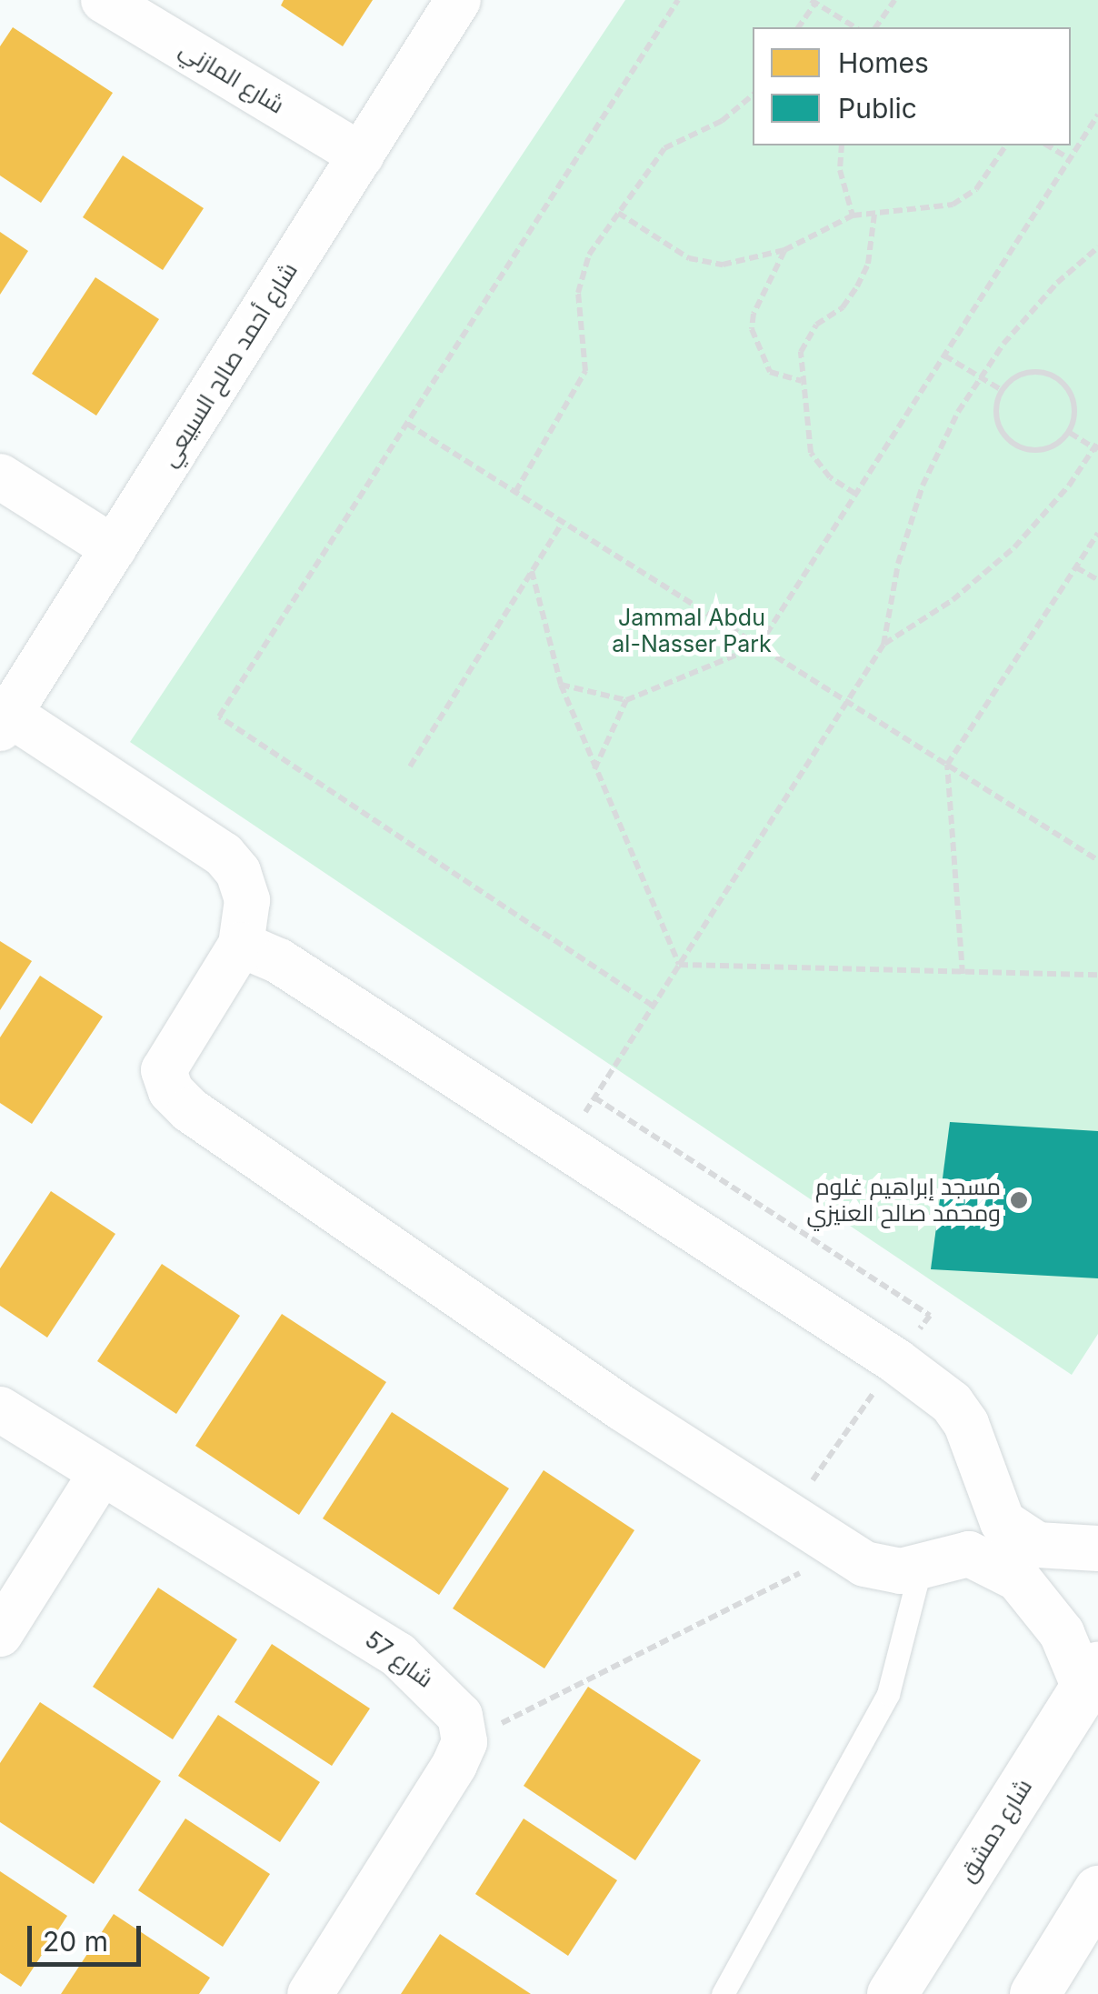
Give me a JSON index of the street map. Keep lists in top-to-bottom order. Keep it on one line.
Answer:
{"streets":{"main road":["شارع دمشق"],"street":["شارع المازني","شارع أحمد صالح السبيعي","شارع 57"]},"crossings":[["شارع المازني","شارع أحمد صالح السبيعي"]],"parks":["Jammal Abdu al-Nasser Park"],"places":["مسجد إبراهيم غلوم ومحمد صالح العنيزي"],"legend":["Homes","Public"],"scale_bar":"20 m"}
